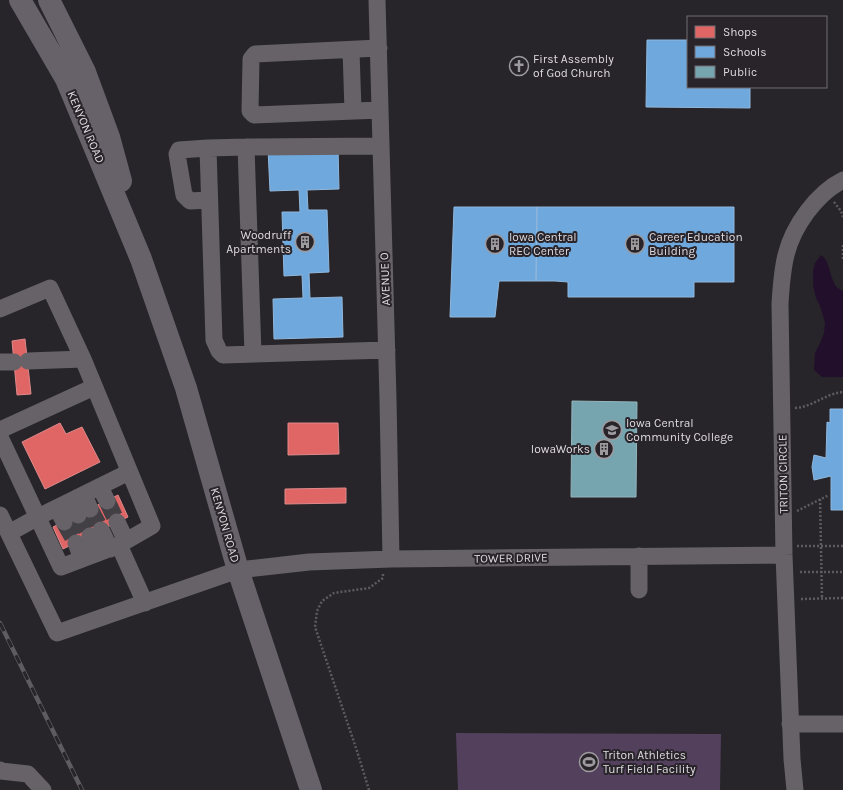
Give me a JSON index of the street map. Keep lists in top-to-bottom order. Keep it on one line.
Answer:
{"streets":{"main road":["KENYON ROAD"],"street":["AVENUE O","TRITON CIRCLE","TOWER DRIVE"]},"crossings":[["KENYON ROAD","TOWER DRIVE"],["AVENUE O","TOWER DRIVE"],["TRITON CIRCLE","TOWER DRIVE"]],"places":{"church":["First Assembly of God Church"],"building":["Woodruff Apartments","Iowa Central REC Center","Career Education Building","IowaWorks"],"school or university":["Iowa Central Community College"],"sports":["Triton Athletics Turf Field Facility"]},"legend":["Shops","Schools","Public"]}
